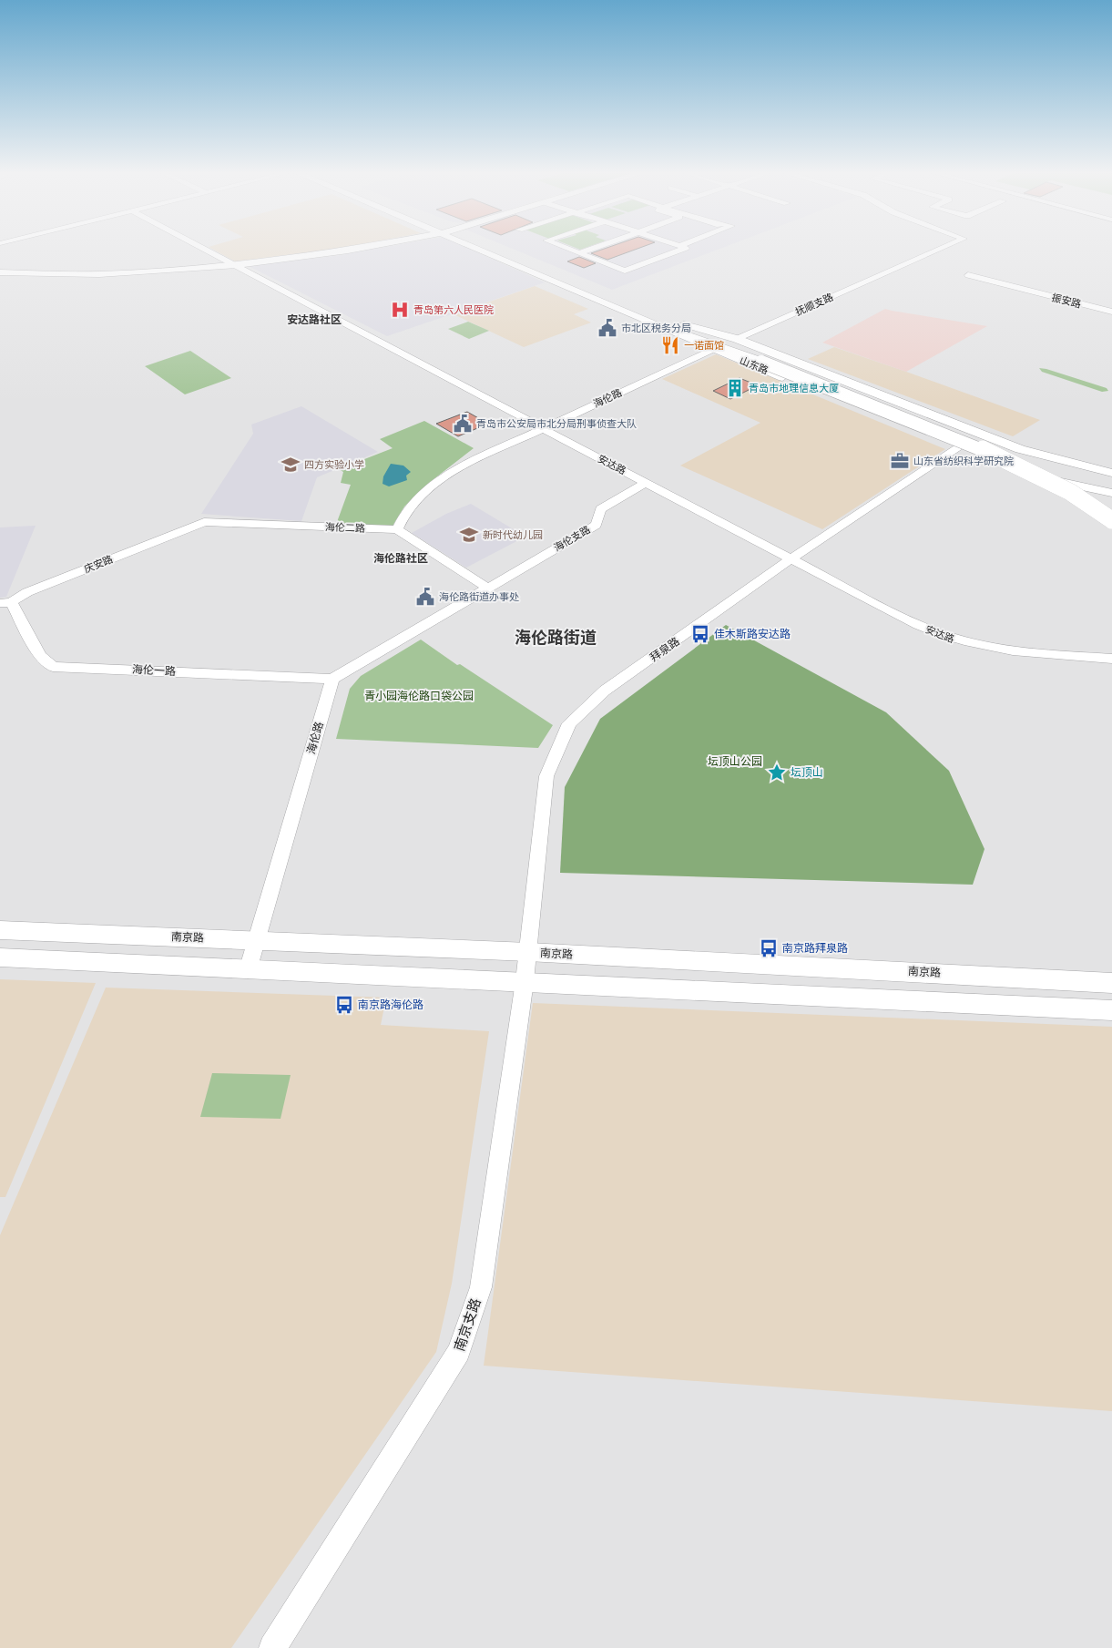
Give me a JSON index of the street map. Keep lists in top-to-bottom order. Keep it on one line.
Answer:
{"streets":{"main road":["山东路","南京路"],"street":["振安路","抚顺支路","海伦路","安达路","海伦二路","海伦支路","庆安路","拜泉路","海伦一路","南京支路"]},"crossings":[["抚顺支路","山东路"],["山东路","海伦路"],["山东路","拜泉路"],["海伦路","安达路"],["海伦路","海伦二路"],["海伦路","海伦一路"],["海伦路","南京路"],["安达路","海伦支路"],["安达路","拜泉路"],["海伦二路","庆安路"],["庆安路","海伦一路"],["拜泉路","南京路"],["拜泉路","南京支路"],["南京路","南京支路"]],"districts":["安达路社区","海伦路社区","海伦路街道"],"parks":["青小园海伦路口袋公园","坛顶山公园"],"places":{"hospital":["青岛第六人民医院"],"public building":["市北区税务分局","青岛市公安局市北分局刑事侦查大队","海伦路街道办事处"],"restaurant":["一诺面馆"],"building":["青岛市地理信息大厦"],"office":["山东省纺织科学研究院"],"school or university":["四方实验小学","新时代幼儿园"],"bus stop":["佳木斯路安达路","南京路拜泉路","南京路海伦路"],"place":["坛顶山"]}}
